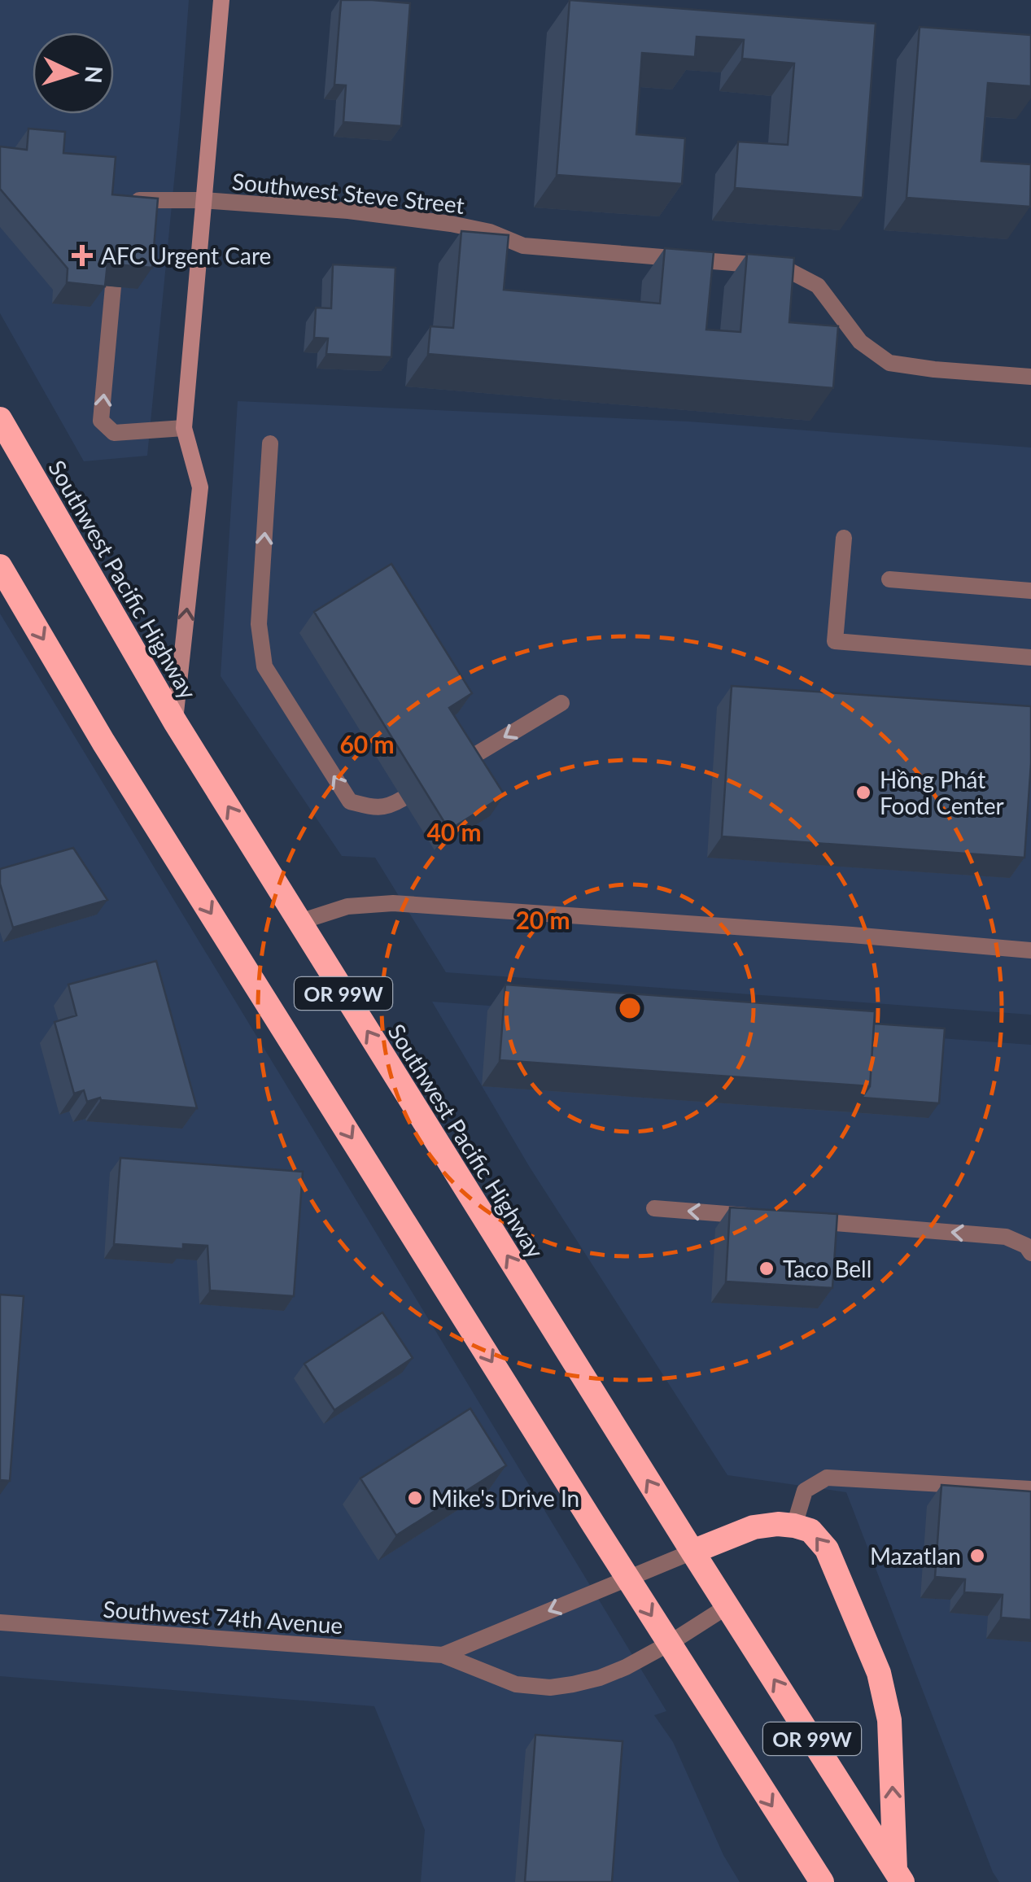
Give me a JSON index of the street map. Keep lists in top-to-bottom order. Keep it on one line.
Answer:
{"streets":{"highway":["Southwest Pacific Highway","OR 99W"],"street":["Southwest Steve Street","Southwest 74th Avenue"]},"crossings":[["Southwest Pacific Highway","Southwest 74th Avenue"],["OR 99W","Southwest 74th Avenue"]],"places":{"health":["AFC Urgent Care"],"other":["Hồng Phát Food Center","Taco Bell","Mike's Drive In","Mazatlan"]},"north":"right","rings":["60 m","40 m","20 m"]}
